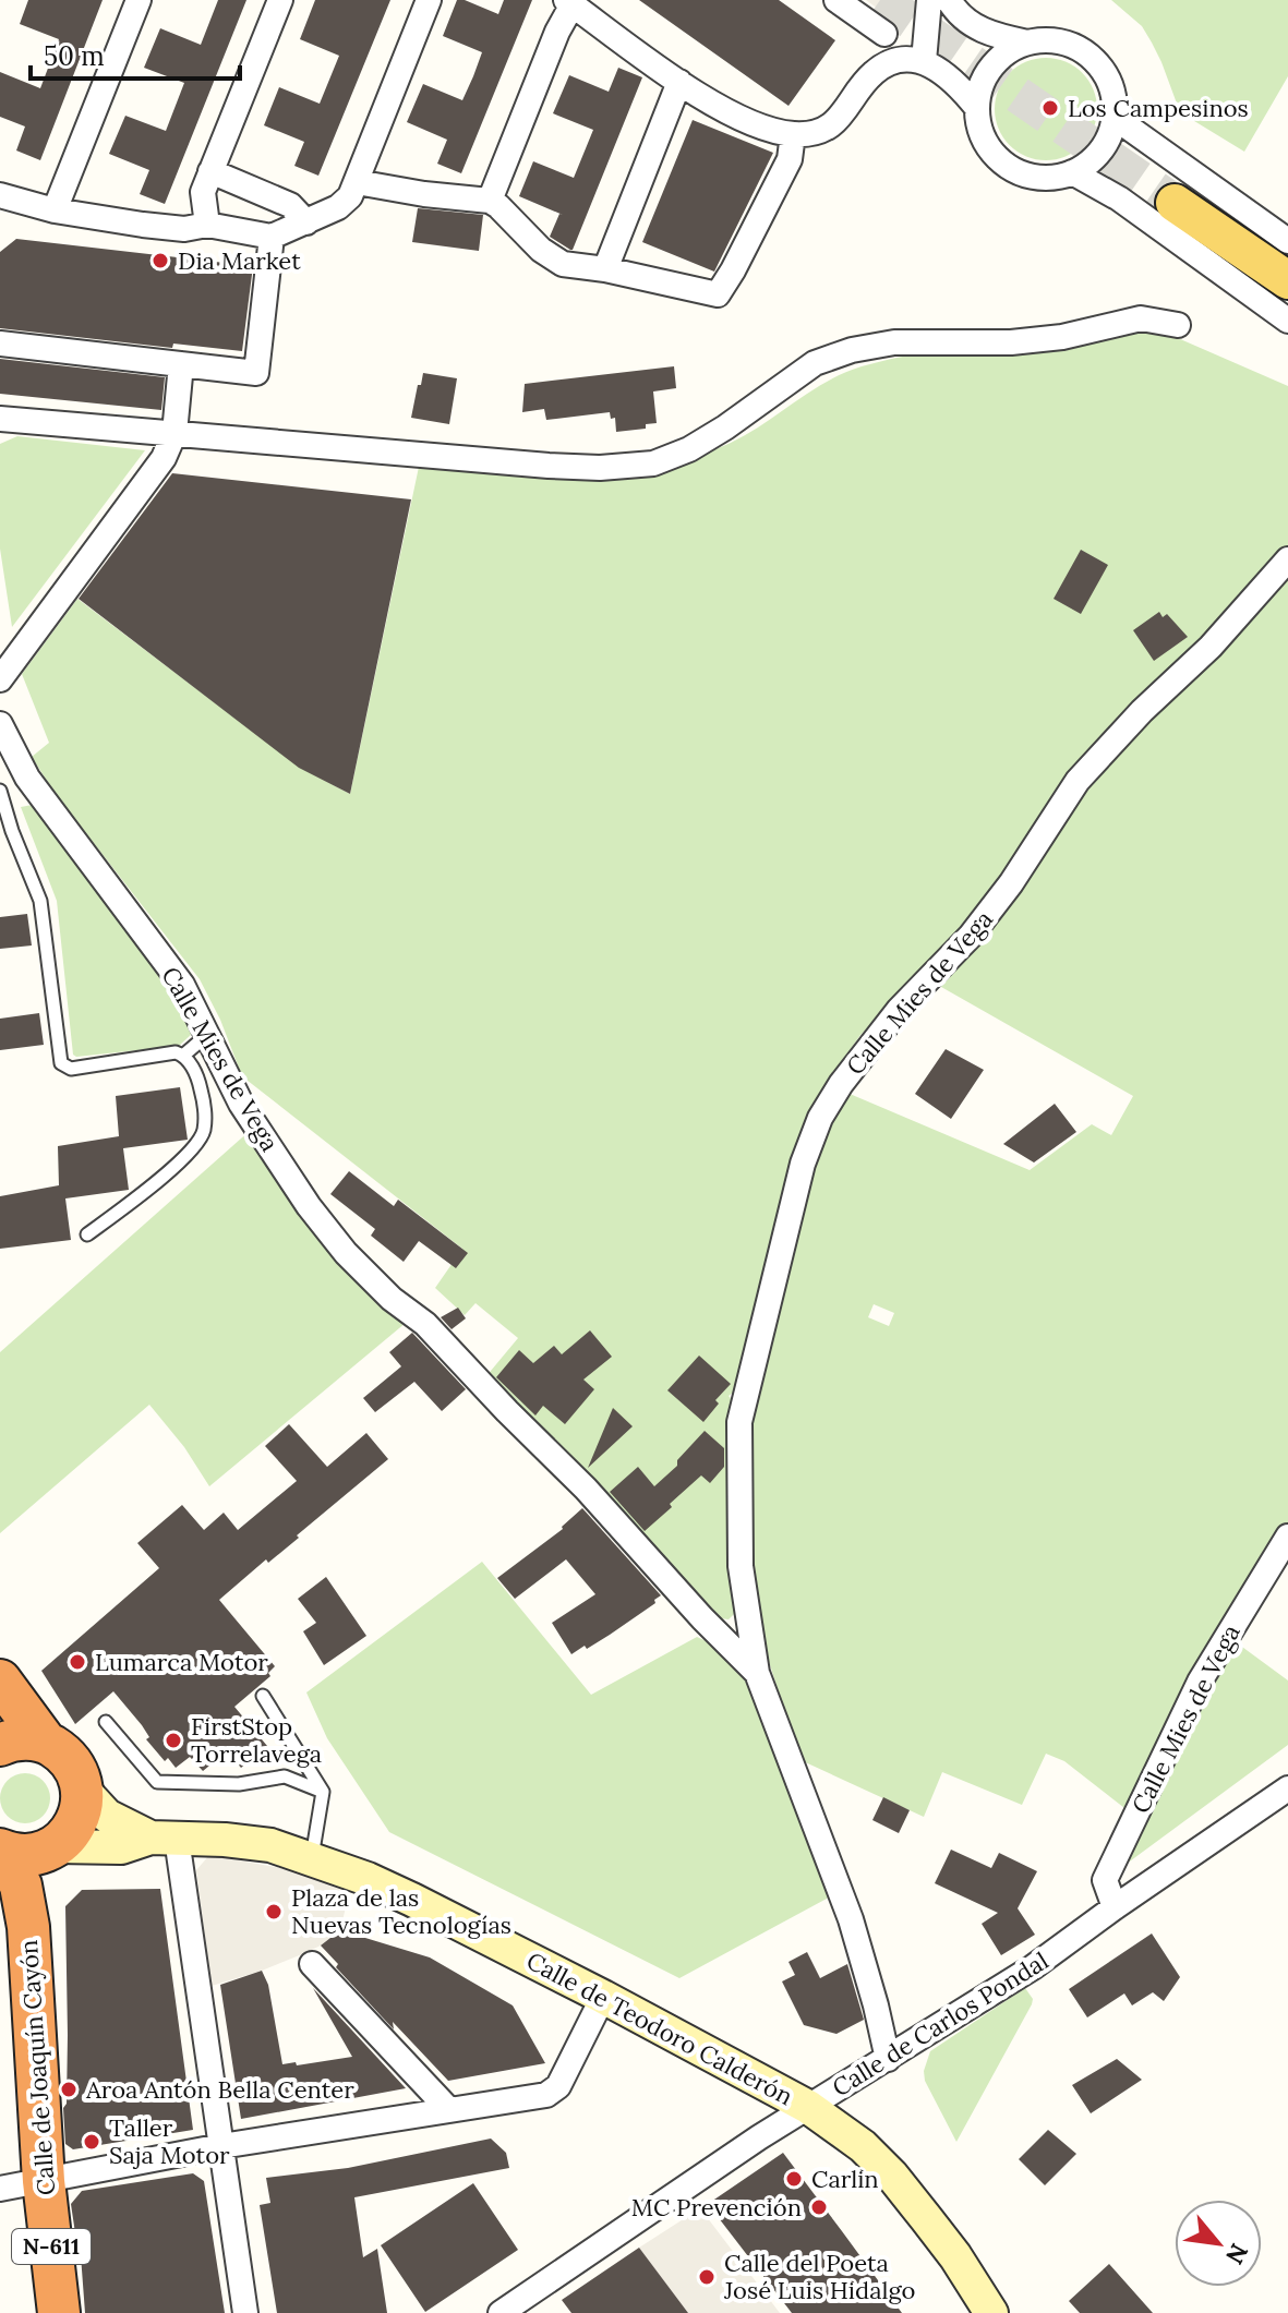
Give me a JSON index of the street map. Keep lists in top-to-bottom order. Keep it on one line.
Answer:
{"streets":{"highway":["Calle de Joaquín Cayón","N-611"],"main road":["Calle de Teodoro Calderón"],"street":["Calle Mies de Vega","Calle de Carlos Pondal"]},"crossings":[["Calle Mies de Vega","Calle de Carlos Pondal"],["Calle de Carlos Pondal","Calle de Teodoro Calderón"],["Calle de Teodoro Calderón","Calle de Joaquín Cayón"],["Calle de Teodoro Calderón","N-611"],["Calle de Joaquín Cayón","N-611"]],"places":["Los Campesinos","Dia Market","Lumarca Motor","FirstStop Torrelavega","Plaza de las Nuevas Tecnologías","Aroa Antón Bella Center","Taller Saja Motor","Carlin","MC Prevención","Calle del Poeta José Luis Hidalgo"],"scale_bar":"50 m","north":"bottom right"}
